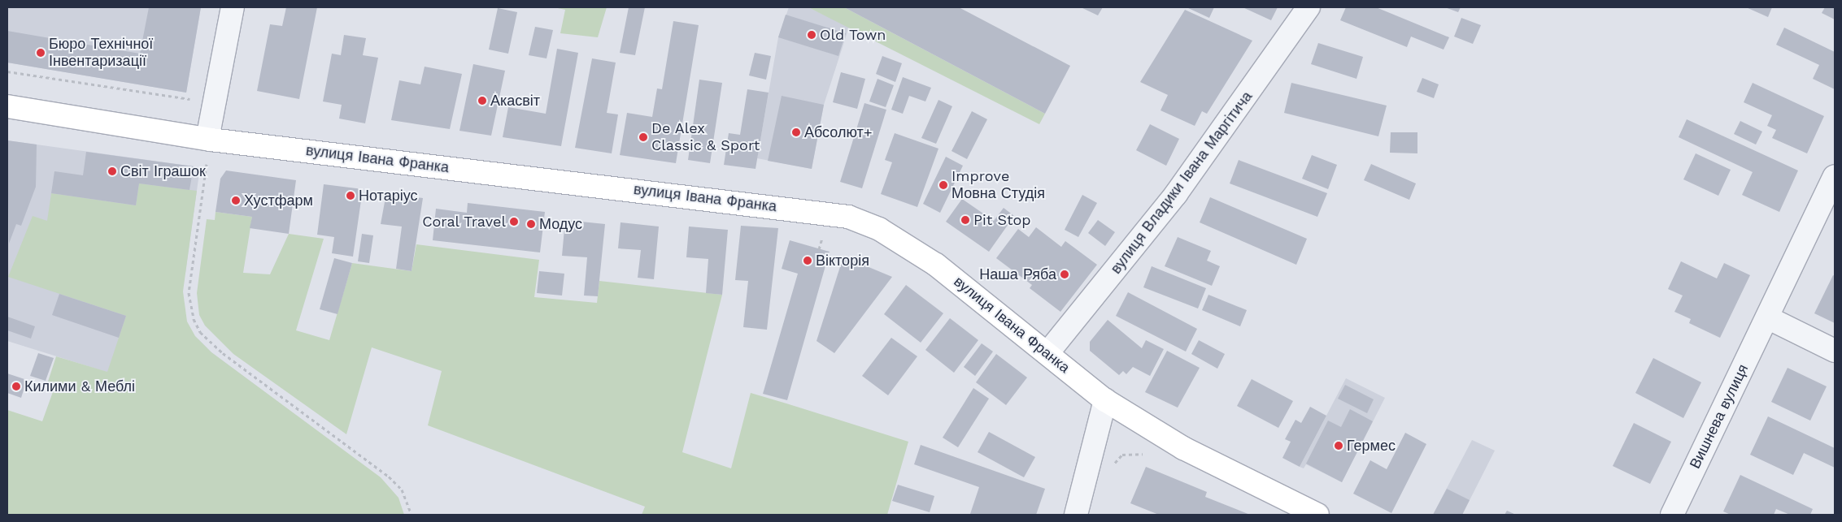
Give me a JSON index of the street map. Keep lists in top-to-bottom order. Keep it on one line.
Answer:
{"streets":{"main road":["вулиця Івана Франка"],"street":["вулиця Владики Івана Маргітича","Вишнева вулиця"]},"crossings":[["вулиця Івана Франка","вулиця Владики Івана Маргітича"]],"places":["Old Town","Бюро Технічної Інвентаризації","Акасвіт","Абсолют+","De Alex Classic & Sport","Світ Іграшок","Improve Мовна Студія","Нотаріус","Хустфарм","Pit Stop","Coral Travel","Модус","Вікторія","Наша Ряба","Килими & Меблі","Гермес"]}
